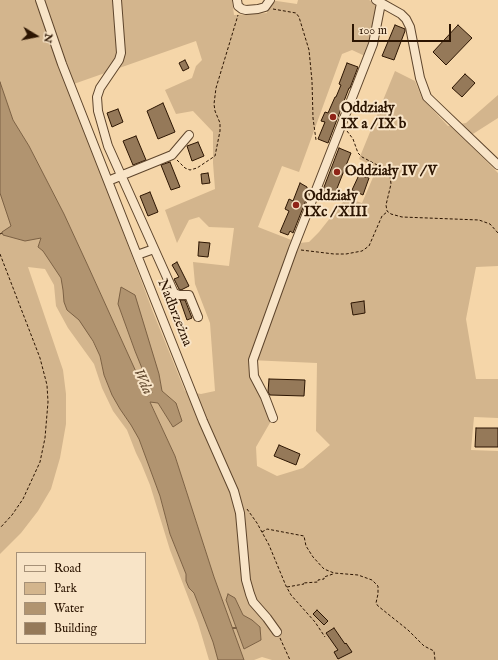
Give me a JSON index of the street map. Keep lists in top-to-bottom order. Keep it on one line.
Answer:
{"streets":{"street":["Nadbrzeżna"]},"water":["Wda"],"places":["Oddziały IX a / IX b","Oddziały IV / V","Oddziały IXc / XIII"],"legend":["Road","Park","Water","Building"],"scale_bar":"100 m","north":"right"}
